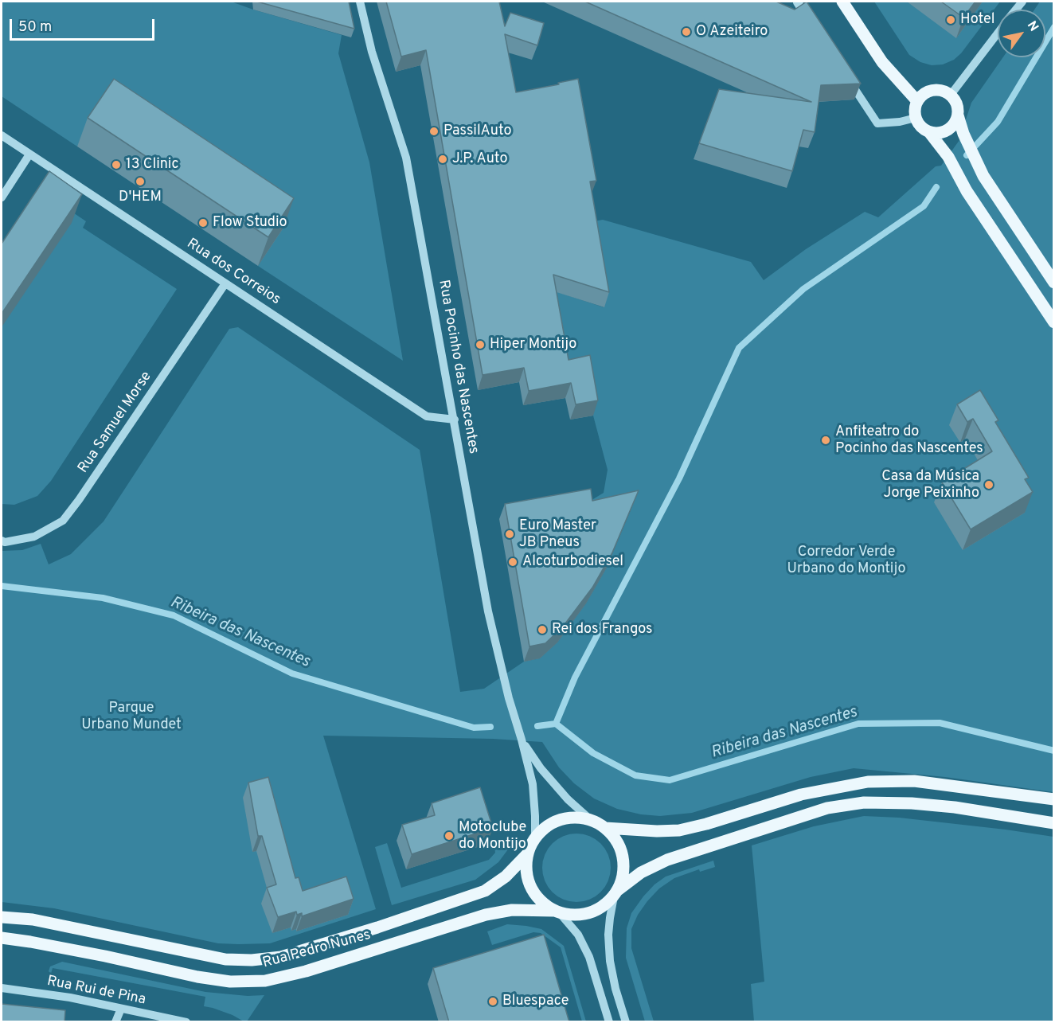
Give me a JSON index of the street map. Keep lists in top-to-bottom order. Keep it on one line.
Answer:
{"streets":{"main road":["Rua Pedro Nunes"],"street":["Rua dos Correios","Rua Pocinho das Nascentes","Rua Samuel Morse","Rua Rui de Pina"]},"crossings":[["Rua dos Correios","Rua Pocinho das Nascentes"],["Rua dos Correios","Rua Samuel Morse"],["Rua Pocinho das Nascentes","Rua Pedro Nunes"]],"water":["Ribeira das Nascentes"],"parks":["Corredor Verde Urbano do Montijo","Parque Urbano Mundet"],"places":["Hotel","O Azeiteiro","PassilAuto","J.P. Auto","13 Clinic","D'HEM","Flow Studio","Hiper Montijo","Anfiteatro do Pocinho das Nascentes","Casa da Música Jorge Peixinho","Euro Master JB Pneus","Alcoturbodiesel","Rei dos Frangos","Motoclube do Montijo","Bluespace"],"scale_bar":"50 m","north":"top right"}
